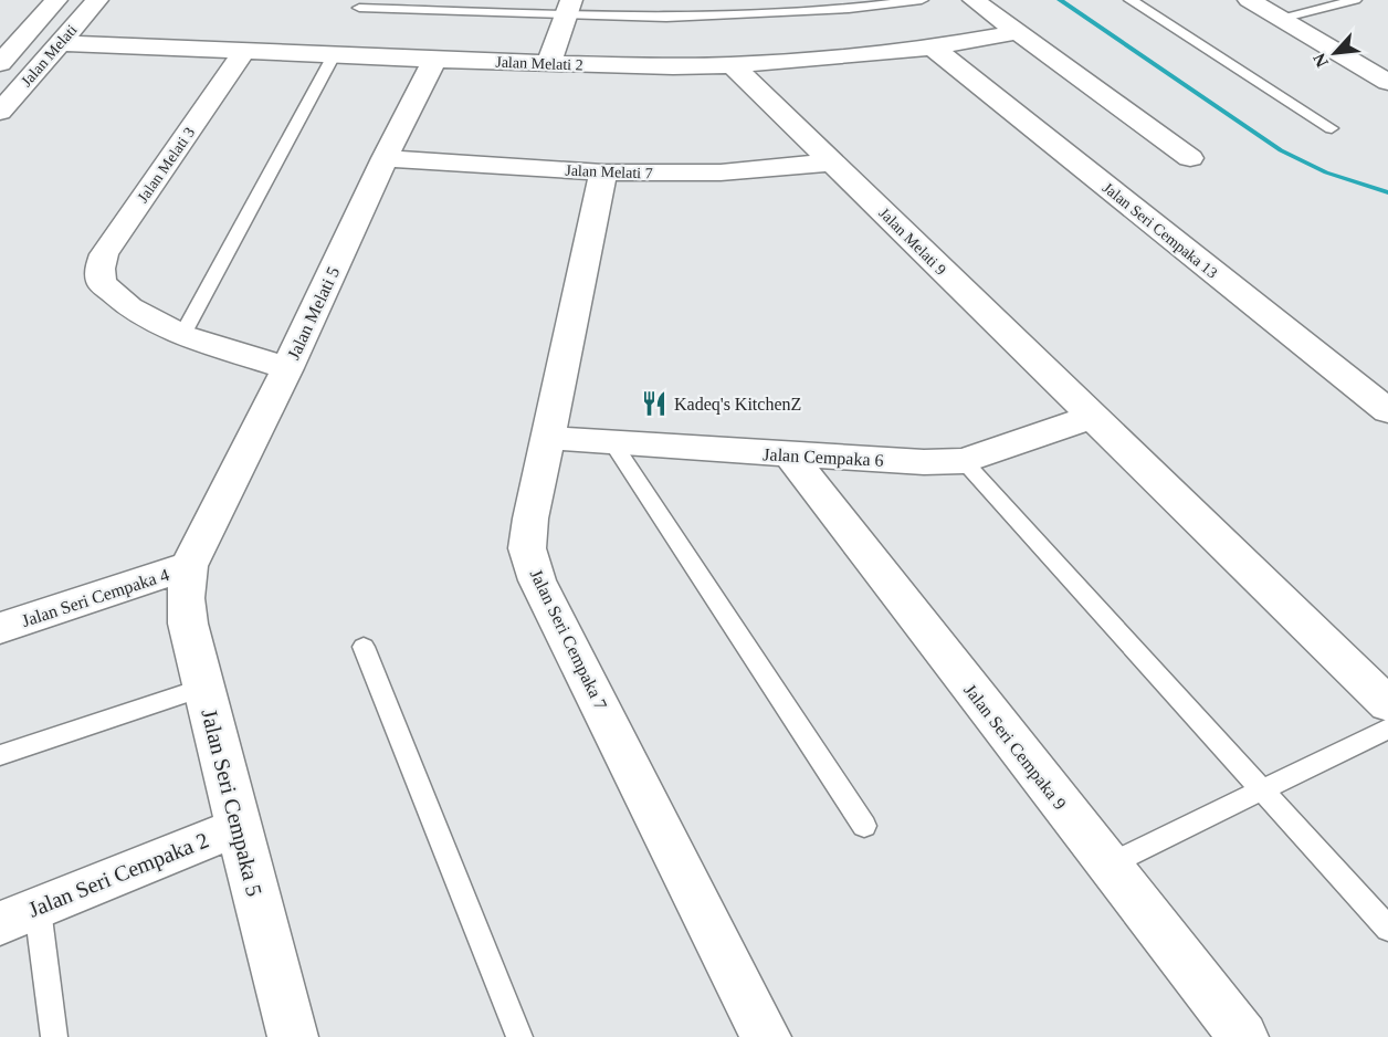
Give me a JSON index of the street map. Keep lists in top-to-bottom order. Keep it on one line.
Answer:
{"streets":{"street":["Jalan Melati","Jalan Melati 2","Jalan Melati 3","Jalan Melati 7","Jalan Seri Cempaka 13","Jalan Melati 9","Jalan Melati 5","Jalan Cempaka 6","Jalan Seri Cempaka 4","Jalan Seri Cempaka 7","Jalan Seri Cempaka 9","Jalan Seri Cempaka 5","Jalan Seri Cempaka 2"]},"crossings":[["Jalan Melati","Jalan Melati 2"],["Jalan Melati 2","Jalan Melati 3"],["Jalan Melati 2","Jalan Seri Cempaka 13"],["Jalan Melati 2","Jalan Melati 9"],["Jalan Melati 2","Jalan Melati 5"],["Jalan Melati 7","Jalan Melati 9"],["Jalan Melati 7","Jalan Melati 5"],["Jalan Melati 7","Jalan Seri Cempaka 7"],["Jalan Melati 9","Jalan Cempaka 6"],["Jalan Melati 5","Jalan Seri Cempaka 4"],["Jalan Melati 5","Jalan Seri Cempaka 5"],["Jalan Cempaka 6","Jalan Seri Cempaka 7"],["Jalan Cempaka 6","Jalan Seri Cempaka 9"],["Jalan Seri Cempaka 4","Jalan Seri Cempaka 5"],["Jalan Seri Cempaka 5","Jalan Seri Cempaka 2"]],"places":{"restaurant":["Kadeq's KitchenZ"]},"north":"bottom left"}
